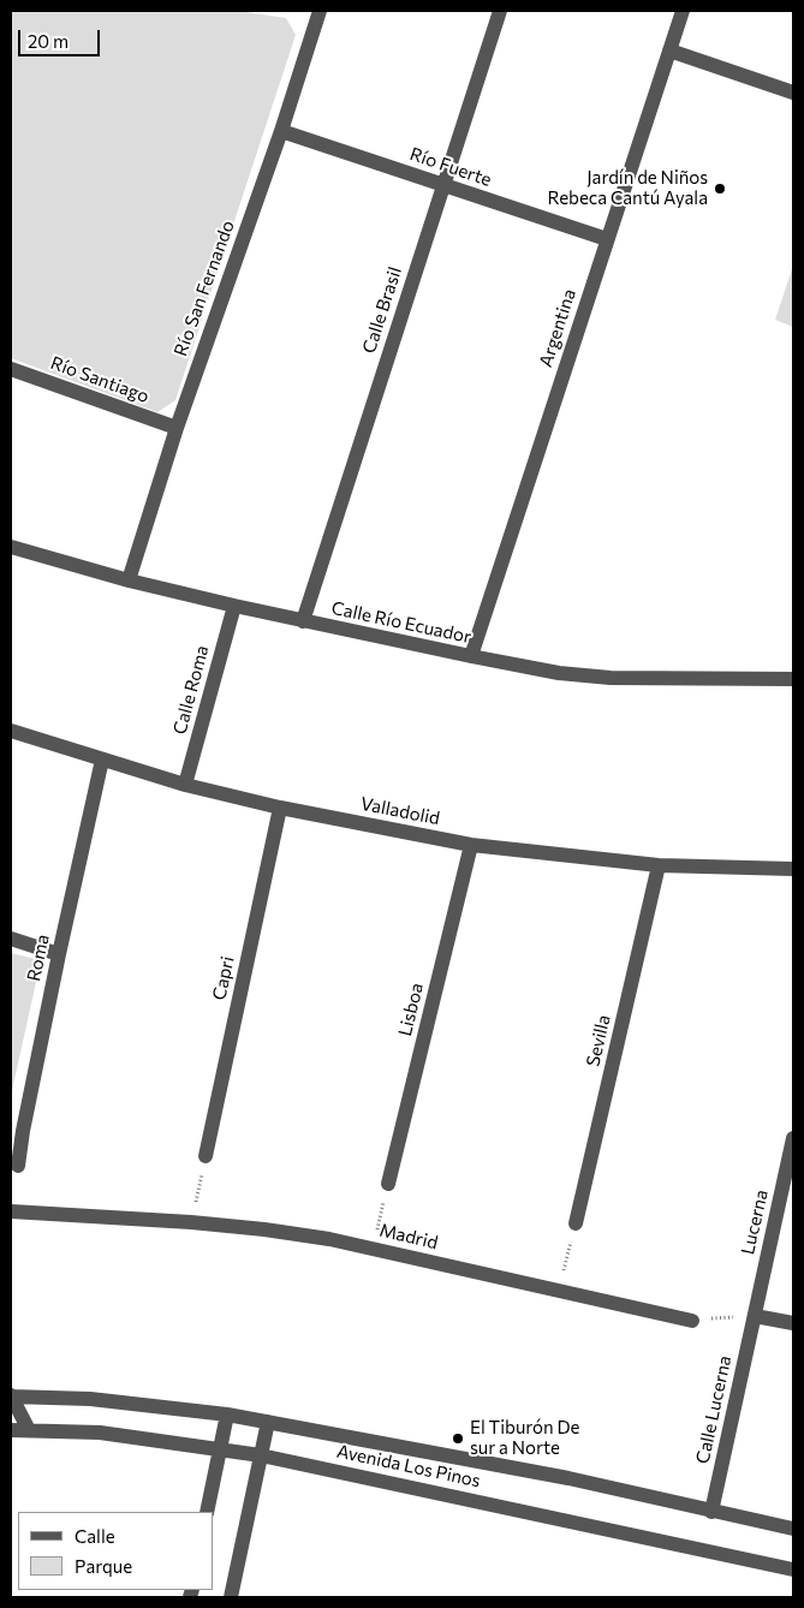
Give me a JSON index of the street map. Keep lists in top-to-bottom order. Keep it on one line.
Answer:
{"streets":{"street":["Río Fuerte","Río San Fernando","Calle Brasil","Argentina","Río Santiago","Calle Río Ecuador","Calle Roma","Valladolid","Roma","Capri","Lisboa","Sevilla","Lucerna","Madrid","Calle Lucerna","Avenida Los Pinos"]},"crossings":[["Río Fuerte","Río San Fernando"],["Río Fuerte","Calle Brasil"],["Río Fuerte","Argentina"],["Río San Fernando","Río Santiago"],["Río San Fernando","Calle Río Ecuador"],["Calle Brasil","Calle Río Ecuador"],["Argentina","Calle Río Ecuador"],["Calle Río Ecuador","Calle Roma"],["Calle Roma","Valladolid"],["Valladolid","Roma"],["Valladolid","Capri"],["Valladolid","Lisboa"],["Valladolid","Sevilla"],["Lucerna","Calle Lucerna"],["Calle Lucerna","Avenida Los Pinos"]],"places":["Jardín de Niños Rebeca Cantú Ayala","El Tiburón De sur a Norte"],"legend":["Calle","Parque"],"scale_bar":"20 m"}
